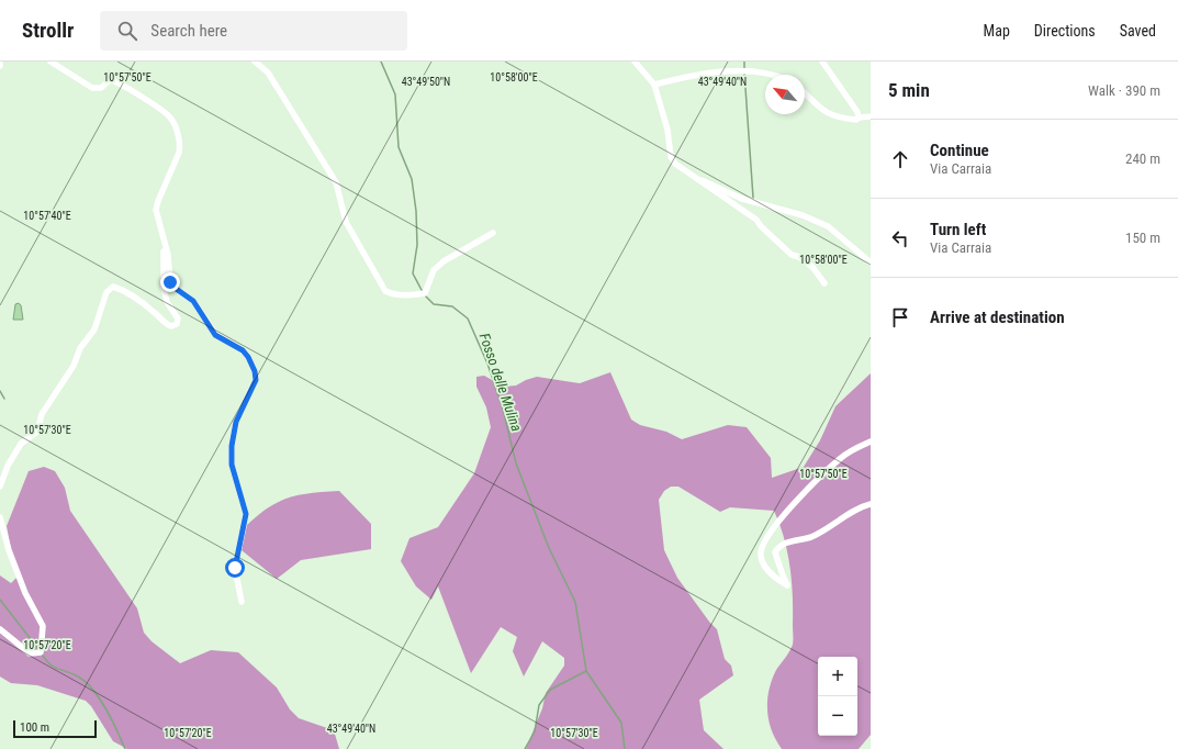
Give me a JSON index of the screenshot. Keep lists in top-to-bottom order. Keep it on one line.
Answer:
{"water":["Fosso delle Mulina"],"scale_bar":"100 m","north":"top left","page":{"header":"Strollr","search":"Search here","nav":["Map","Directions","Saved"],"heading":["5 min","Walk · 390 m"],"list":[["Continue","Via Carraia","240 m"],["Turn left","Via Carraia","150 m"],"Arrive at destination"],"map_buttons":["+","−"],"scale":"100 m"},"coordinates":["10°58'00\"E","10°57'50\"E","43°49'50\"N","43°49'40\"N","10°57'40\"E","10°57'30\"E","10°57'20\"E"]}
